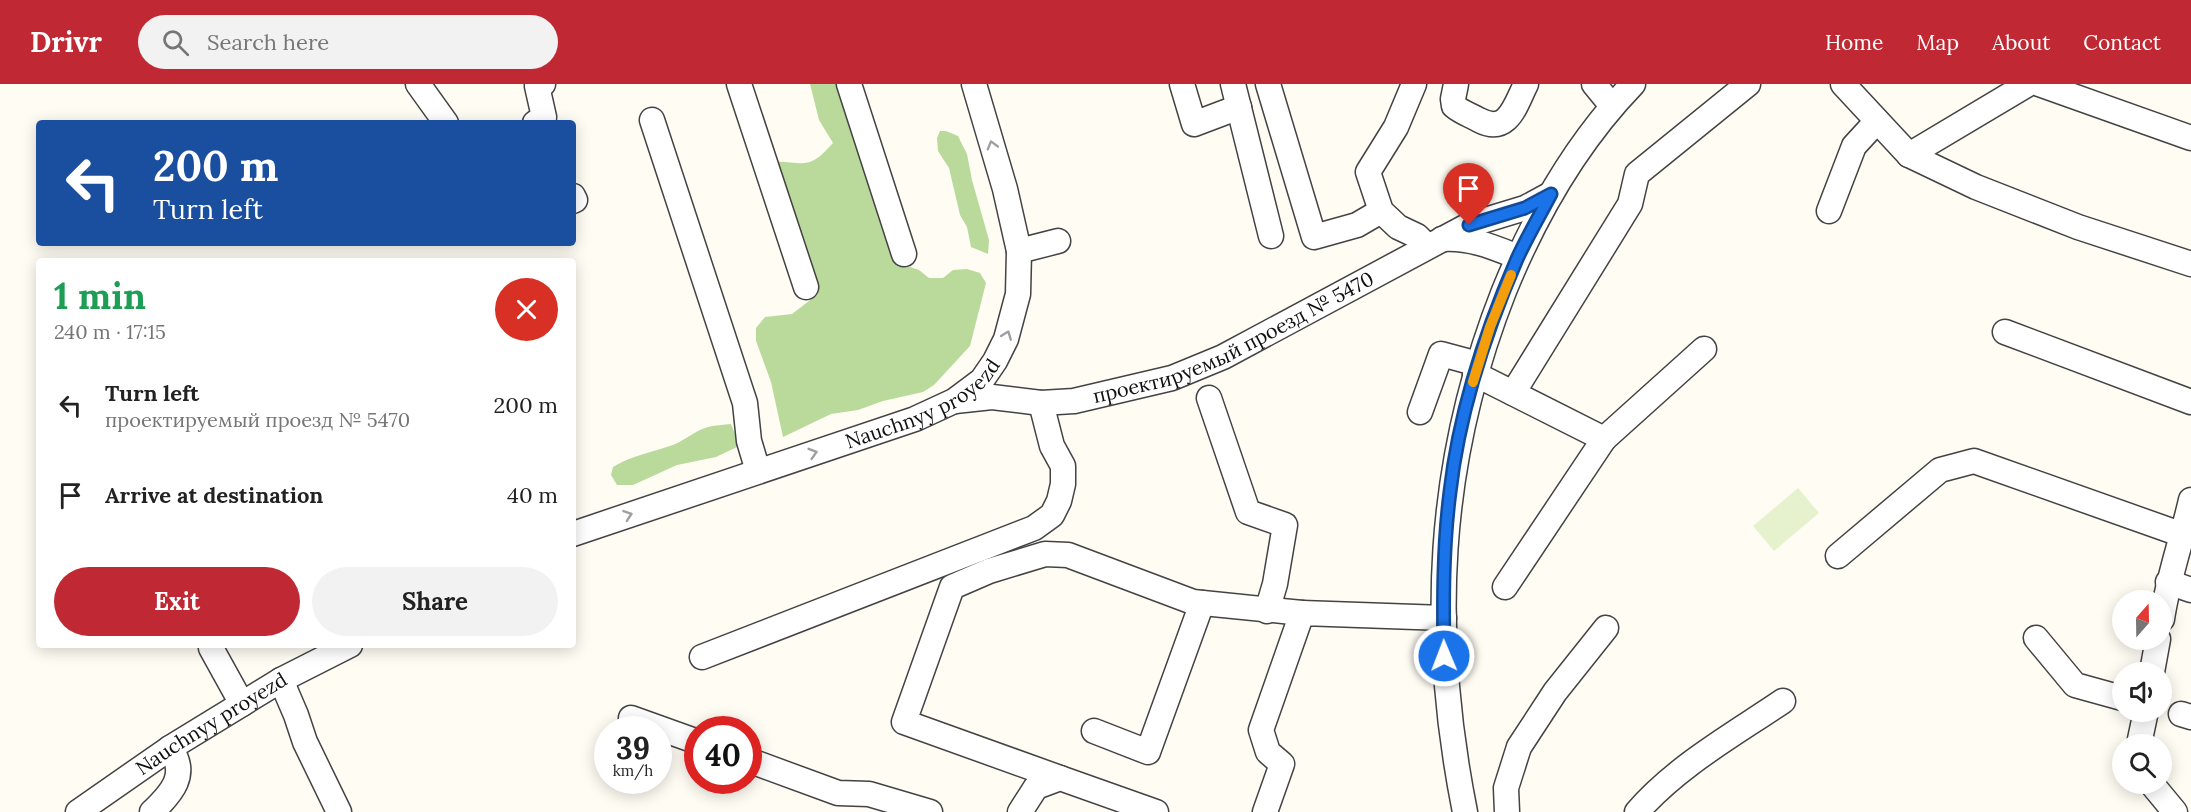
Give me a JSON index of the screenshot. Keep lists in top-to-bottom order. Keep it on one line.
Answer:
{"streets":{"street":["проектируемый проезд № 5470","Nauchnyy proyezd"]},"crossings":[["проектируемый проезд № 5470","Nauchnyy proyezd"]],"north":"top","page":{"header":"Drivr","search":"Search here","nav":["Home","Map","About","Contact"],"turn":["200 m","Turn left"],"heading":["1 min","240 m · 17:15"],"list":[{"name":"Turn left","note":"проектируемый проезд № 5470","value":"200 m"},{"name":"Arrive at destination","value":"40 m"}],"buttons":["Exit","Share"],"speed":"39 km/h","limit":"40"}}
